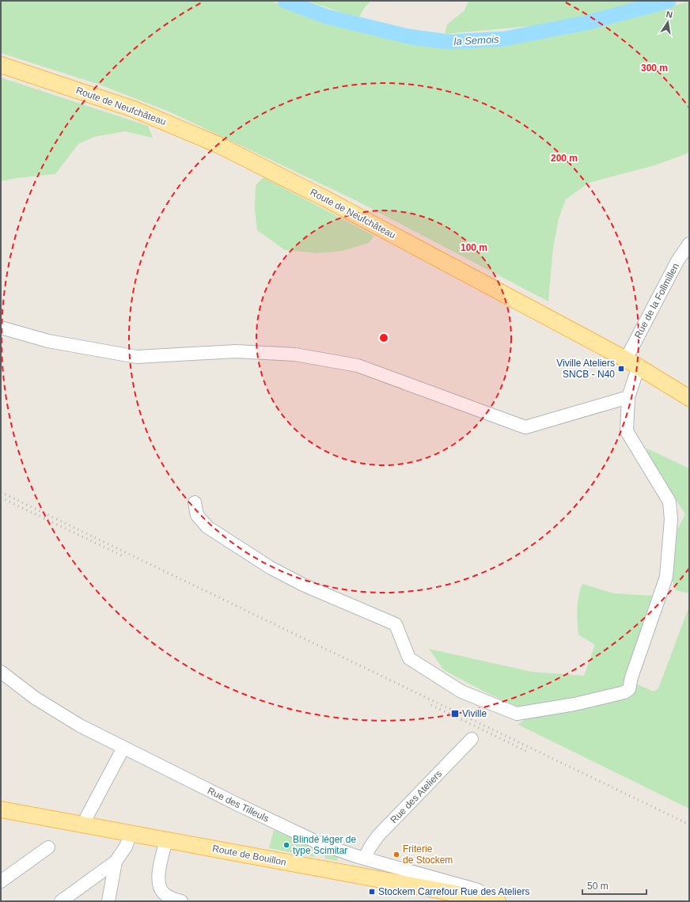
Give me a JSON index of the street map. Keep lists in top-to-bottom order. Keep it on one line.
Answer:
{"streets":{"main road":["Route de Neufchâteau","Route de Bouillon"],"street":["Rue de la Follmillen","Rue des Ateliers","Rue des Tilleuls"]},"crossings":[["Route de Neufchâteau","Rue de la Follmillen"],["Rue des Ateliers","Rue des Tilleuls"],["Rue des Tilleuls","Route de Bouillon"]],"water":["la Semois"],"places":{"transit":["Viville Ateliers SNCB - N40","Viville","Stockem Carrefour Rue des Ateliers"],"other":["Blindé léger de type Scimitar","Friterie de Stockem"]},"scale_bar":"50 m","north":"top","rings":["300 m","200 m","100 m"]}
